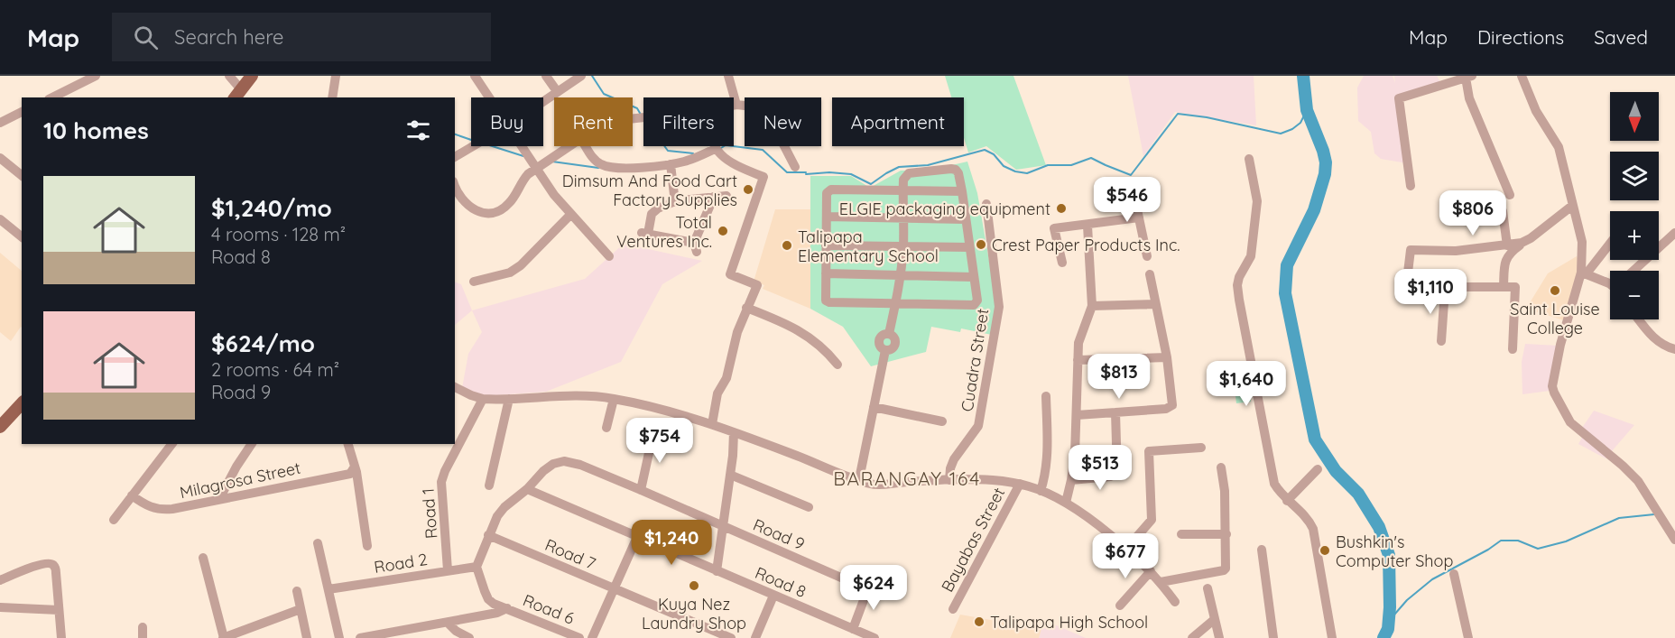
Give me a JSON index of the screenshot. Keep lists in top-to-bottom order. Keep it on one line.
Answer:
{"streets":{"street":["Cuadra Street","Milagrosa Street","Road 1","Road 9","Bayabas Street","Road 7","Road 2","Road 8","Road 6"]},"crossings":[["Road 1","Road 2"],["Road 9","Road 7"],["Road 9","Road 2"],["Road 9","Road 8"]],"districts":["BARANGAY 164"],"places":["Dimsum And Food Cart Factory Supplies","ELGIE packaging equipment","Total Ventures Inc.","Crest Paper Products Inc.","Talipapa Elementary School","Saint Louise College","Bushkin's Computer Shop","Kuya Nez Laundry Shop","Talipapa High School"],"north":"bottom","page":{"header":"Map","search":"Search here","nav":["Map","Directions","Saved"],"map_buttons":["+","−"],"chip":["Buy","Rent","Filters","New","Apartment"],"heading":"10 homes","list":[{"name":"$1,240/mo","note":"4 rooms · 128 m² · Road 8"},{"name":"$624/mo","note":"2 rooms · 64 m² · Road 9"}],"price":["$546","$806","$1,110","$813","$1,640","$754","$513","$1,240","$677","$624"]}}
